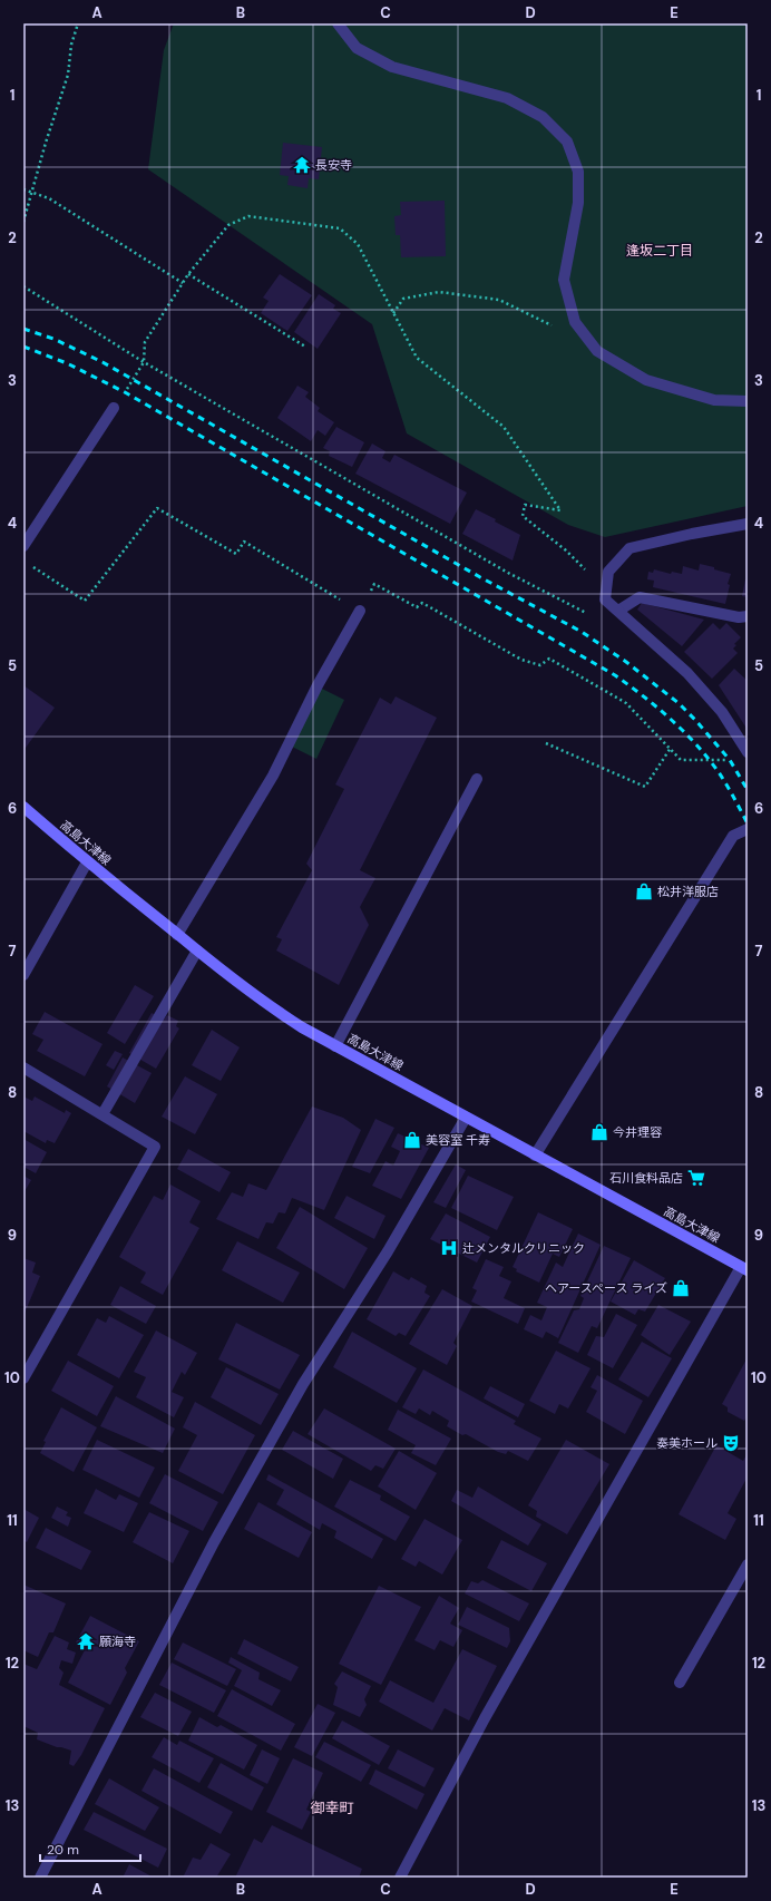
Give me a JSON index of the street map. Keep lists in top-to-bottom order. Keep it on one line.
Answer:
{"streets":{"main road":["高島大津線"]},"districts":["逢坂二丁目","御幸町"],"places":{"temple":["長安寺","願海寺"],"shop":["松井洋服店","今井理容","美容室 千寿","ヘアースペース ライズ"],"supermarket":["石川食料品店"],"hospital":["辻メンタルクリニック"],"theatre":["奏美ホール"]},"scale_bar":"20 m","grid":{"columns":["A","B","C","D","E"],"rows":["1","2","3","4","5","6","7","8","9","10","11","12","13"]}}
